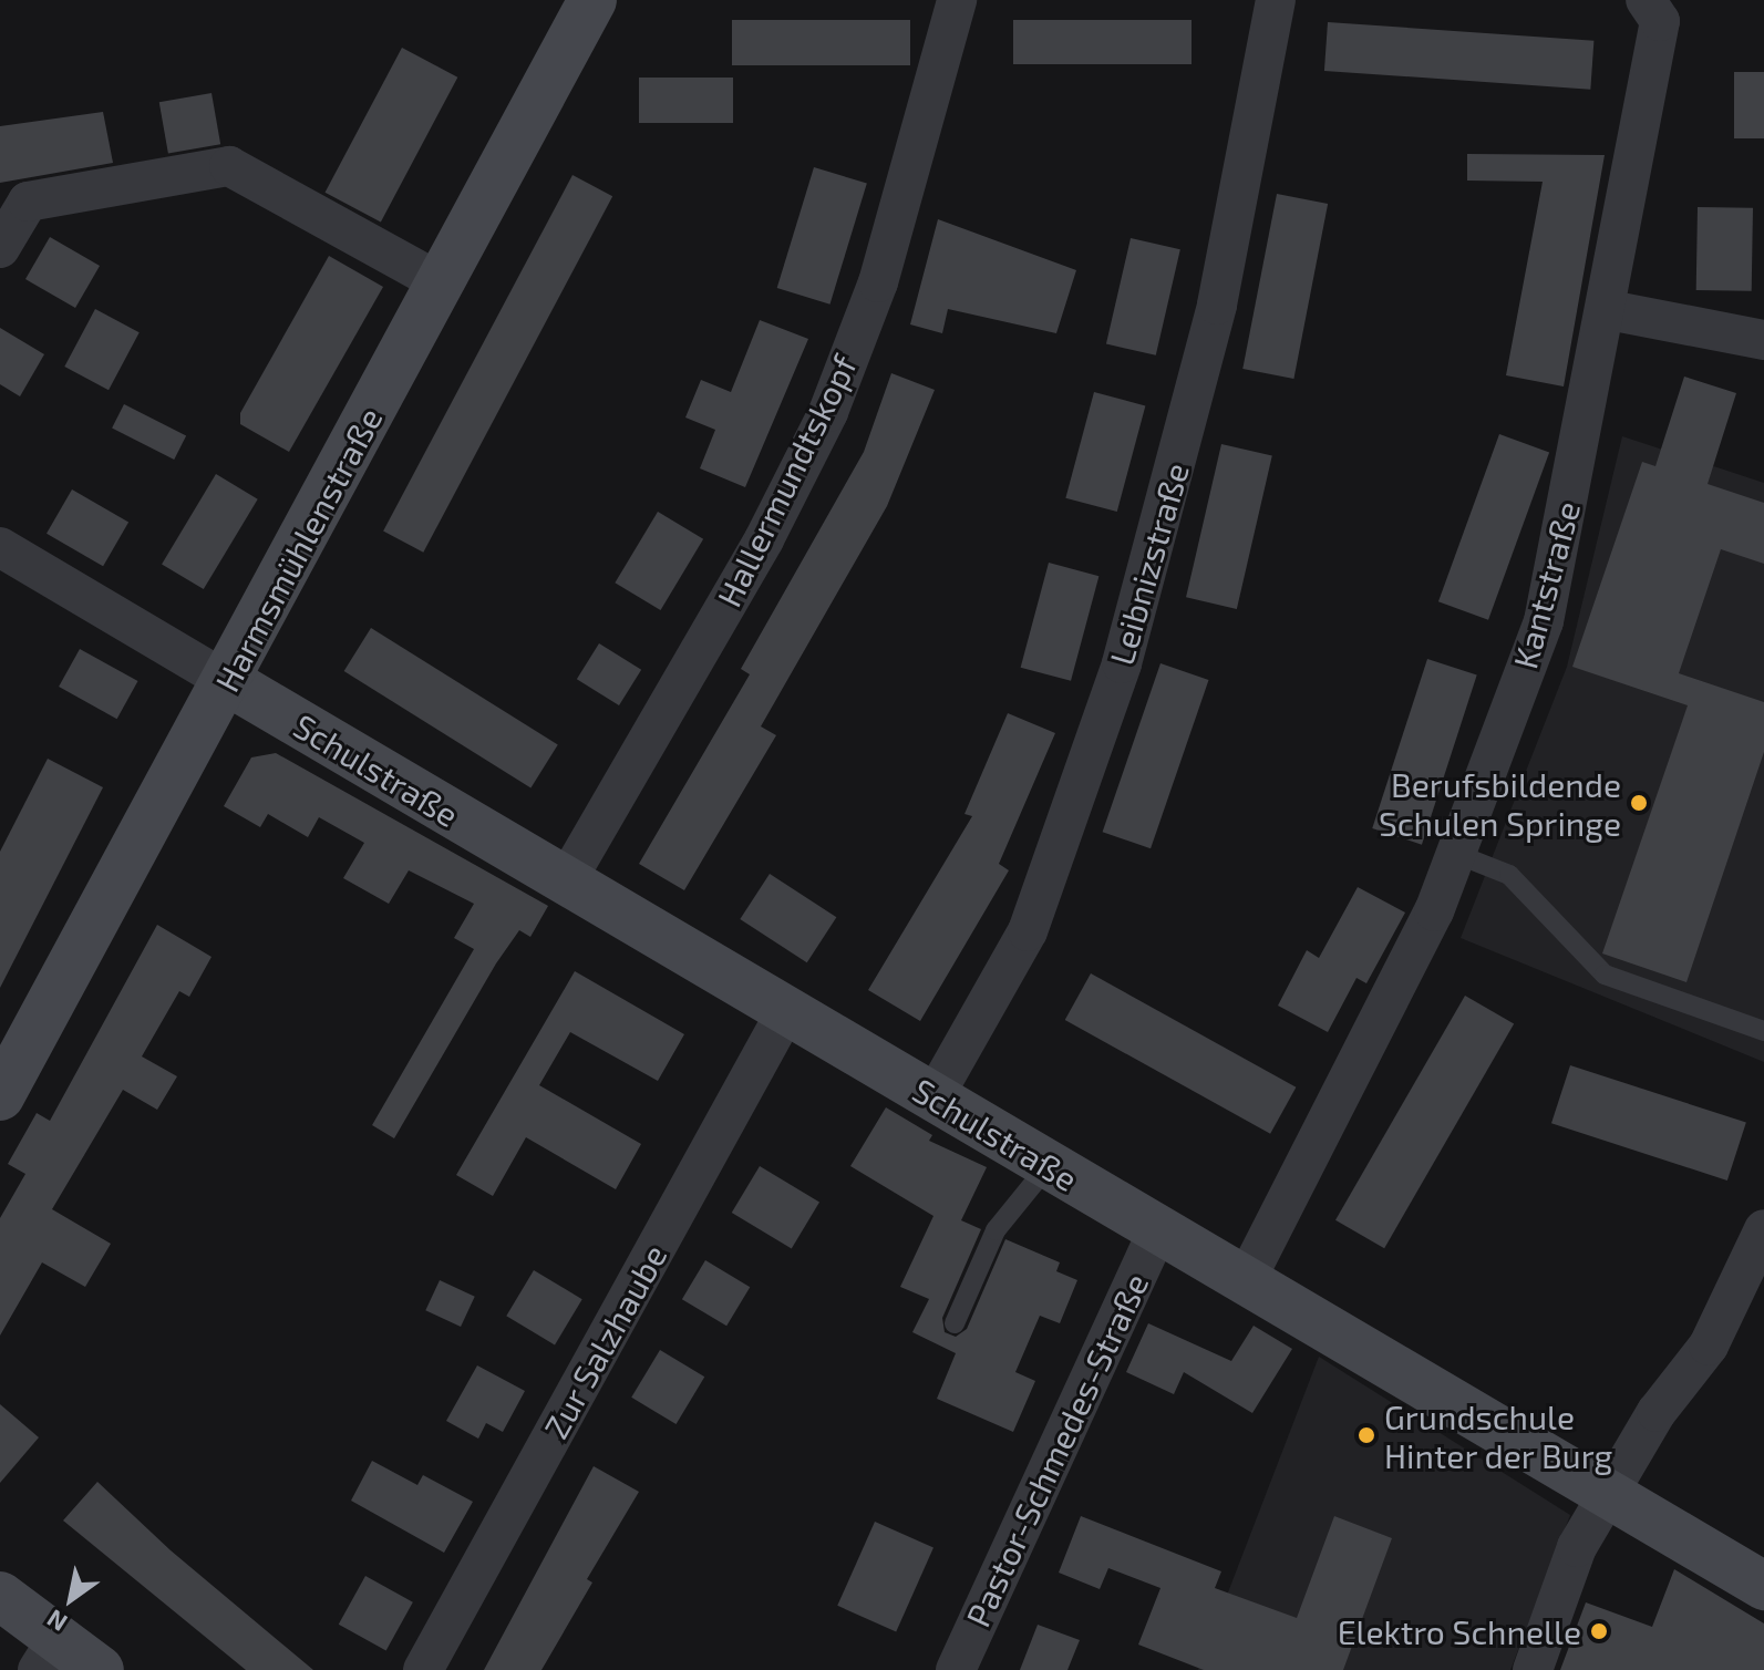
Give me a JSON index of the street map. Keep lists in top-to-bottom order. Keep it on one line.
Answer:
{"streets":{"street":["Hallermundtskopf","Harmsmühlenstraße","Leibnizstraße","Kantstraße","Schulstraße","Zur Salzhaube","Pastor-Schmedes-Straße"]},"crossings":[["Hallermundtskopf","Schulstraße"],["Harmsmühlenstraße","Schulstraße"],["Leibnizstraße","Schulstraße"],["Kantstraße","Schulstraße"],["Schulstraße","Zur Salzhaube"],["Schulstraße","Pastor-Schmedes-Straße"]],"places":["Berufsbildende Schulen Springe","Grundschule Hinter der Burg","Elektro Schnelle"],"north":"bottom left"}
